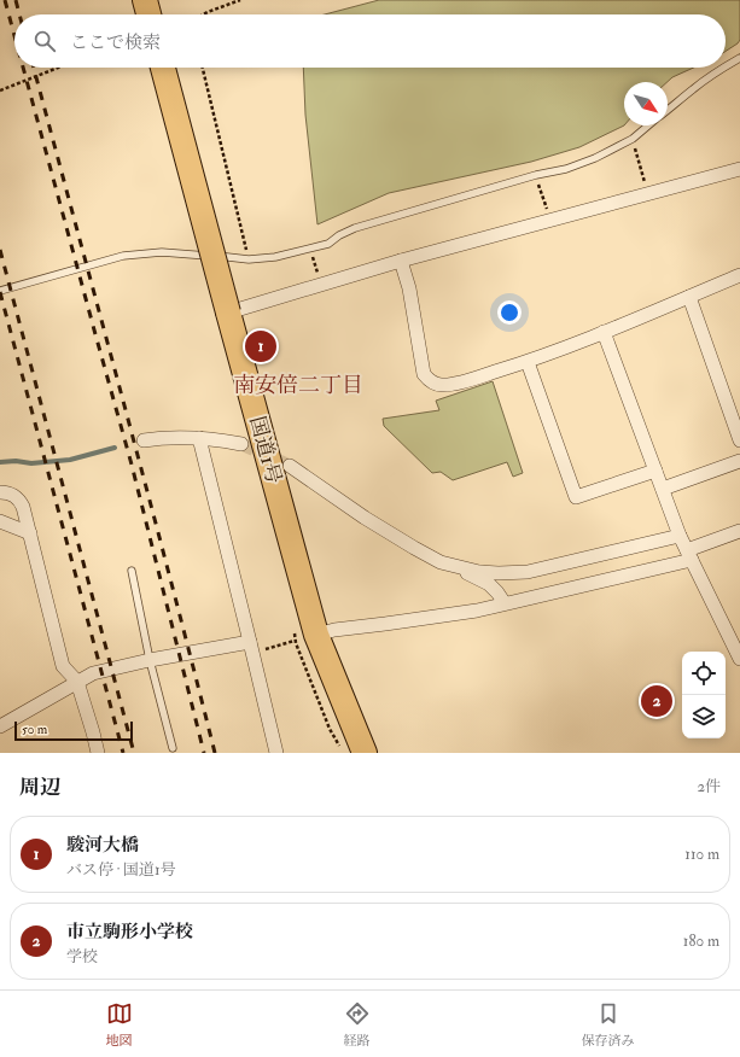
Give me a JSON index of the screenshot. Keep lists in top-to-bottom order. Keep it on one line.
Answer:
{"streets":{"highway":["国道1号"]},"districts":["南安倍二丁目"],"scale_bar":"50 m","north":"bottom right","page":{"search":"ここで検索","pins":["1","2"],"scale":"50 m","heading":["周辺","2件"],"list":[{"mark":"1","name":"駿河大橋","note":"バス停 · 国道1号","value":"110 m"},{"mark":"2","name":"市立駒形小学校","note":"学校","value":"180 m"}],"nav":["地図","経路","保存済み"]}}
